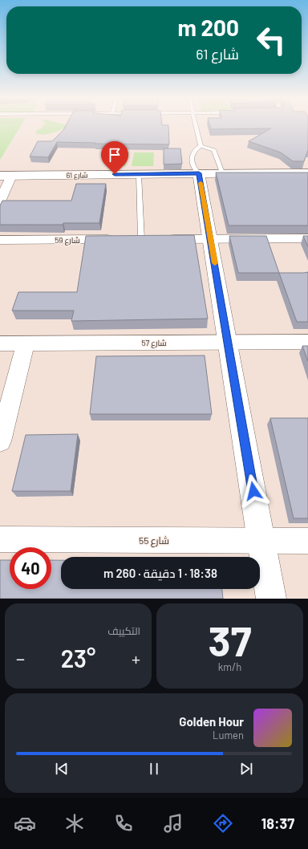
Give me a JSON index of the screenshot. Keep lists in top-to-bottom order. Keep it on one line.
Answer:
{"streets":{"street":["شارع 61","شارع 59","شارع 57","شارع 55"]},"page":{"turn":["200 m","شارع 61"],"limit":"40","trip":"18:38 · 1 دقيقة · 260 m","tile":[["37","km/h"],"التكييف"],"heat":["−","23°","+"],"song":["Golden Hour","Lumen"],"tabs":"18:37"}}
